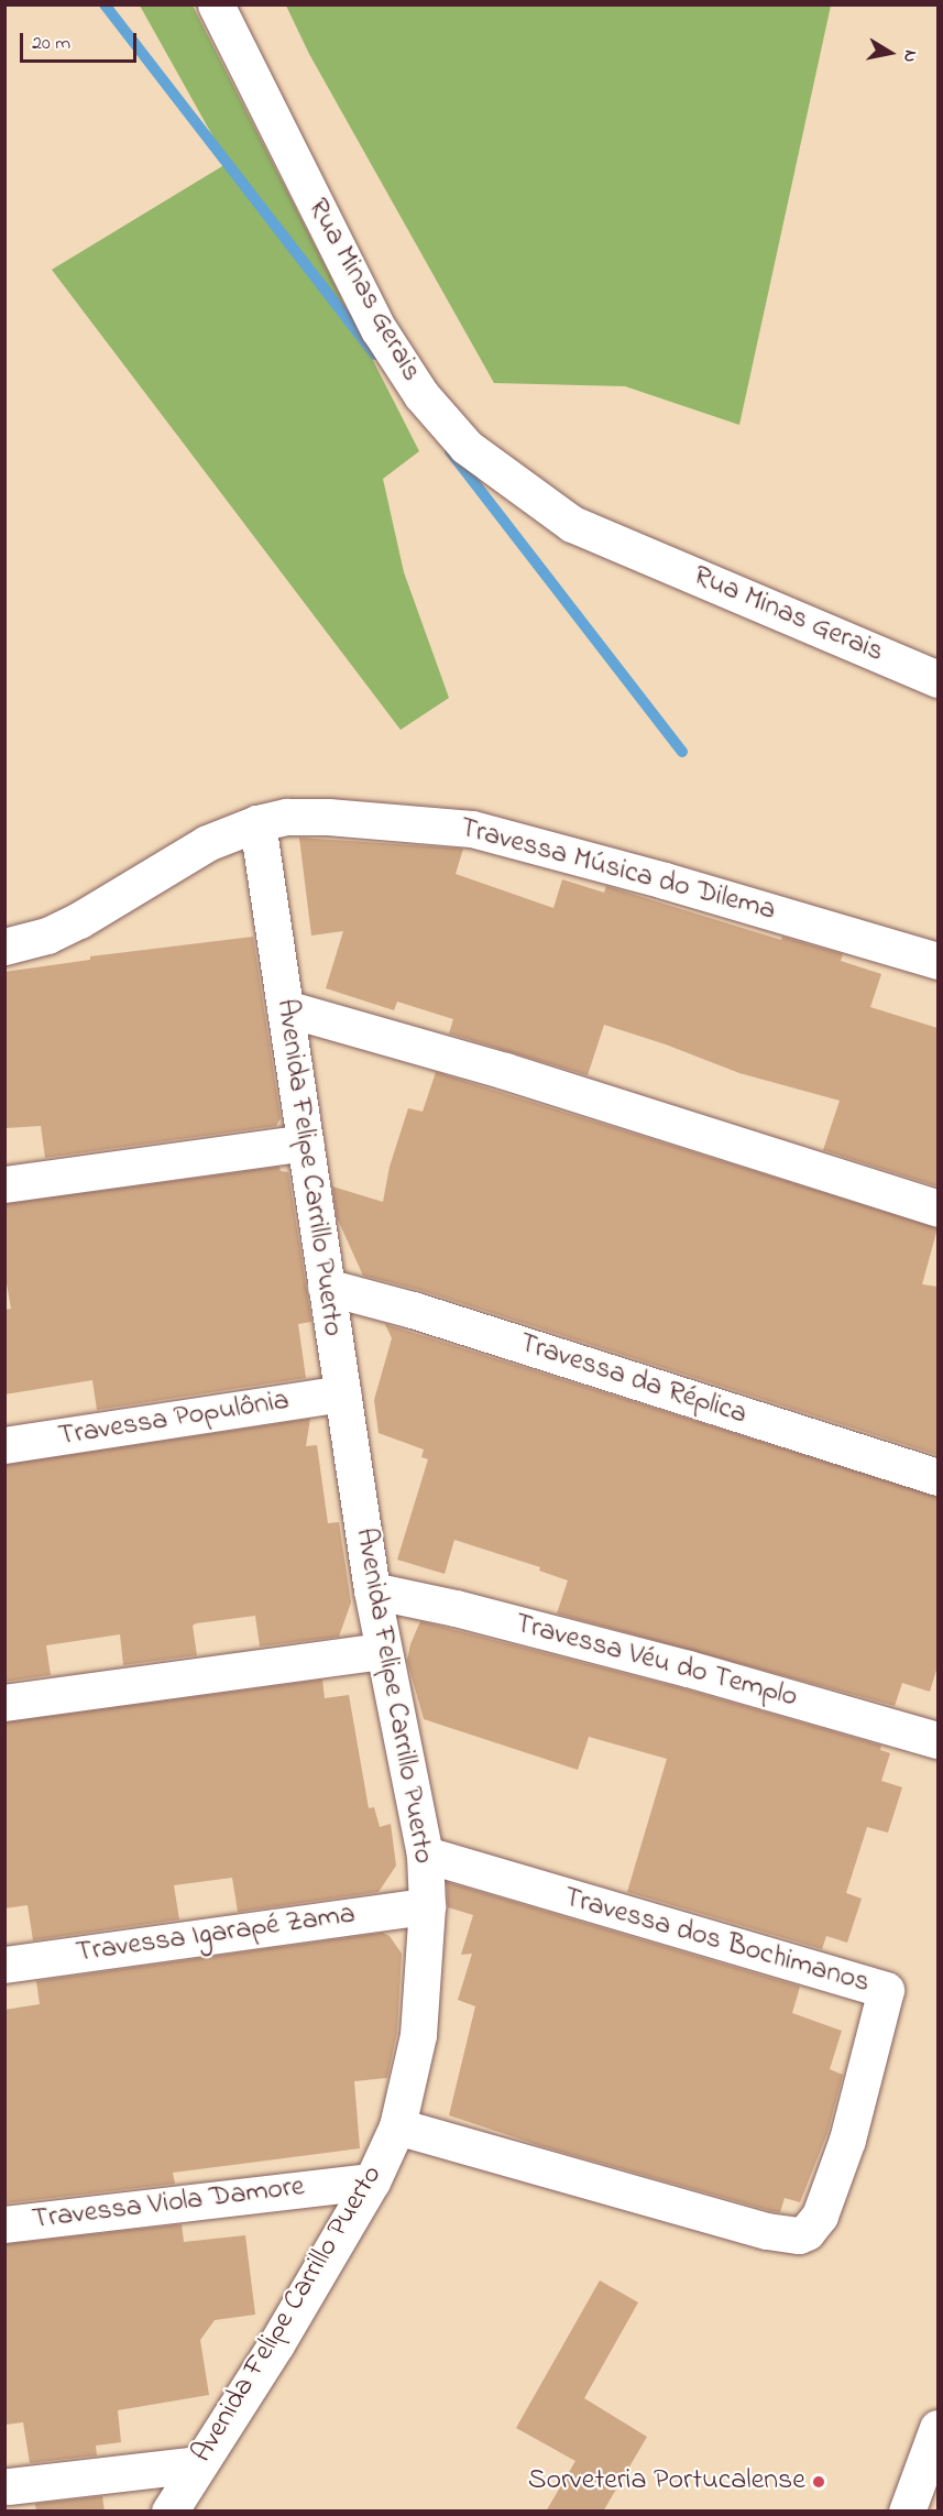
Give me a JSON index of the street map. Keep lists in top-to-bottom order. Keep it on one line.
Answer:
{"streets":{"street":["Rua Minas Gerais","Travessa Música do Dilema","Avenida Felipe Carrillo Puerto","Travessa da Réplica","Travessa Populônia","Travessa Véu do Templo","Travessa Igarapé Zama","Travessa dos Bochimanos","Travessa Viola Damore"]},"crossings":[["Travessa Música do Dilema","Avenida Felipe Carrillo Puerto"],["Avenida Felipe Carrillo Puerto","Travessa da Réplica"],["Avenida Felipe Carrillo Puerto","Travessa Populônia"],["Avenida Felipe Carrillo Puerto","Travessa Véu do Templo"],["Avenida Felipe Carrillo Puerto","Travessa Igarapé Zama"],["Avenida Felipe Carrillo Puerto","Travessa dos Bochimanos"],["Avenida Felipe Carrillo Puerto","Travessa Viola Damore"]],"places":["Sorveteria Portucalense"],"scale_bar":"20 m","north":"right"}
